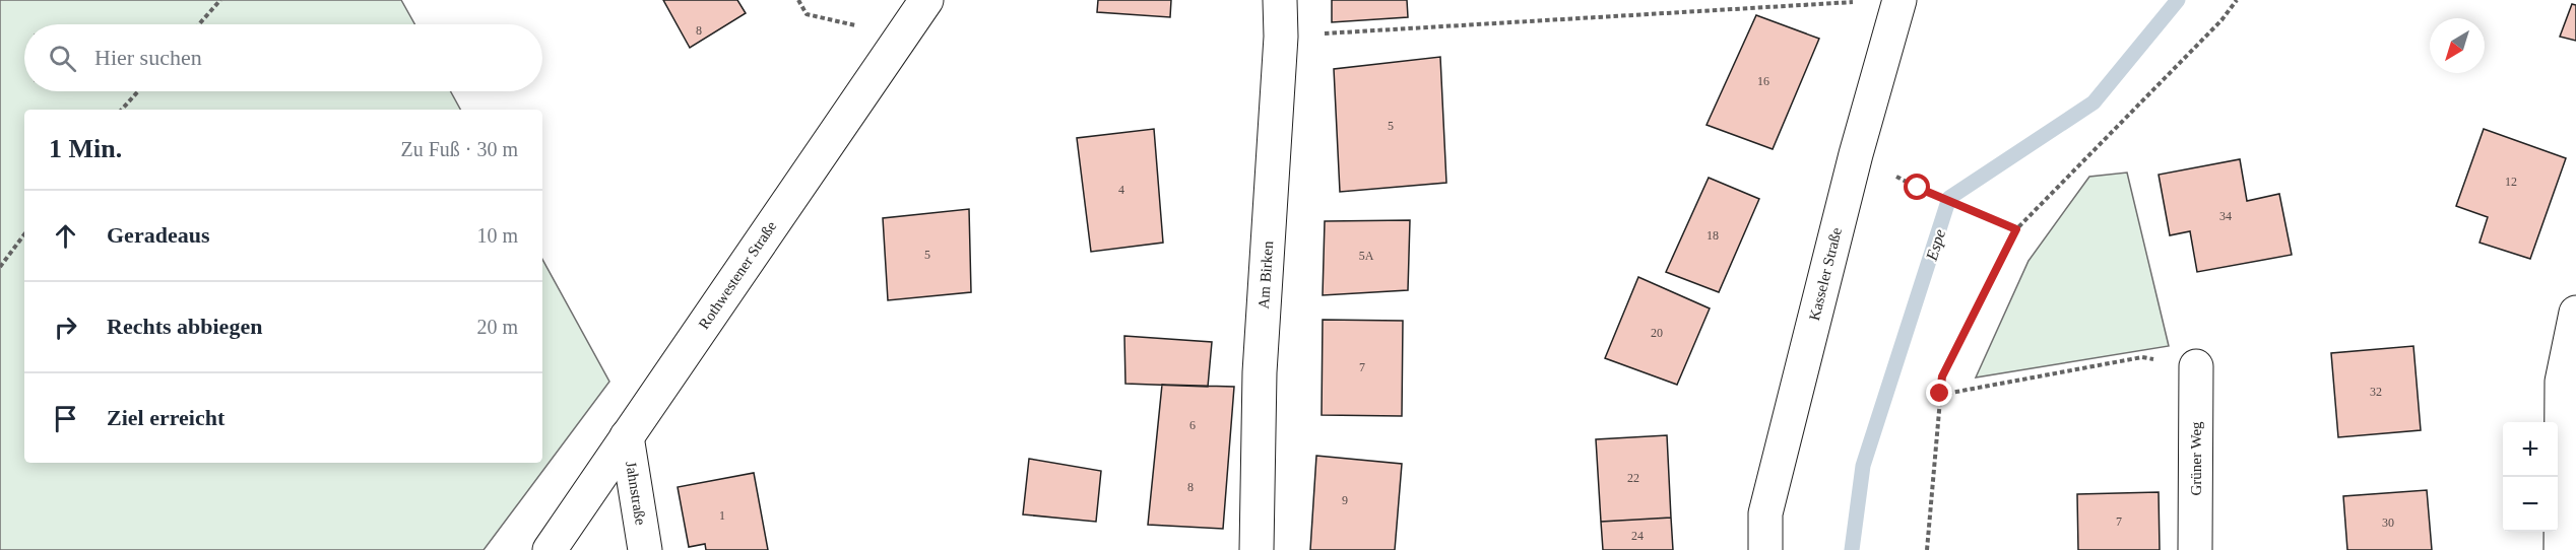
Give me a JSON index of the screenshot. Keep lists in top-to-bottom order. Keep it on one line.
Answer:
{"streets":{"street":["Kasseler Straße","Rothwestener Straße","Am Birken","Grüner Weg","Jahnstraße"]},"crossings":[["Rothwestener Straße","Jahnstraße"]],"water":["Espe"],"house_numbers":["8","16","5","12","4","34","18","5","5A","20","7","32","6","22","8","9","1","7","30","24"],"north":"bottom left","page":{"search":"Hier suchen","heading":["1 Min.","Zu Fuß · 30 m"],"list":[["Geradeaus","10 m"],["Rechts abbiegen","20 m"],"Ziel erreicht"],"map_buttons":["+","−"]}}
